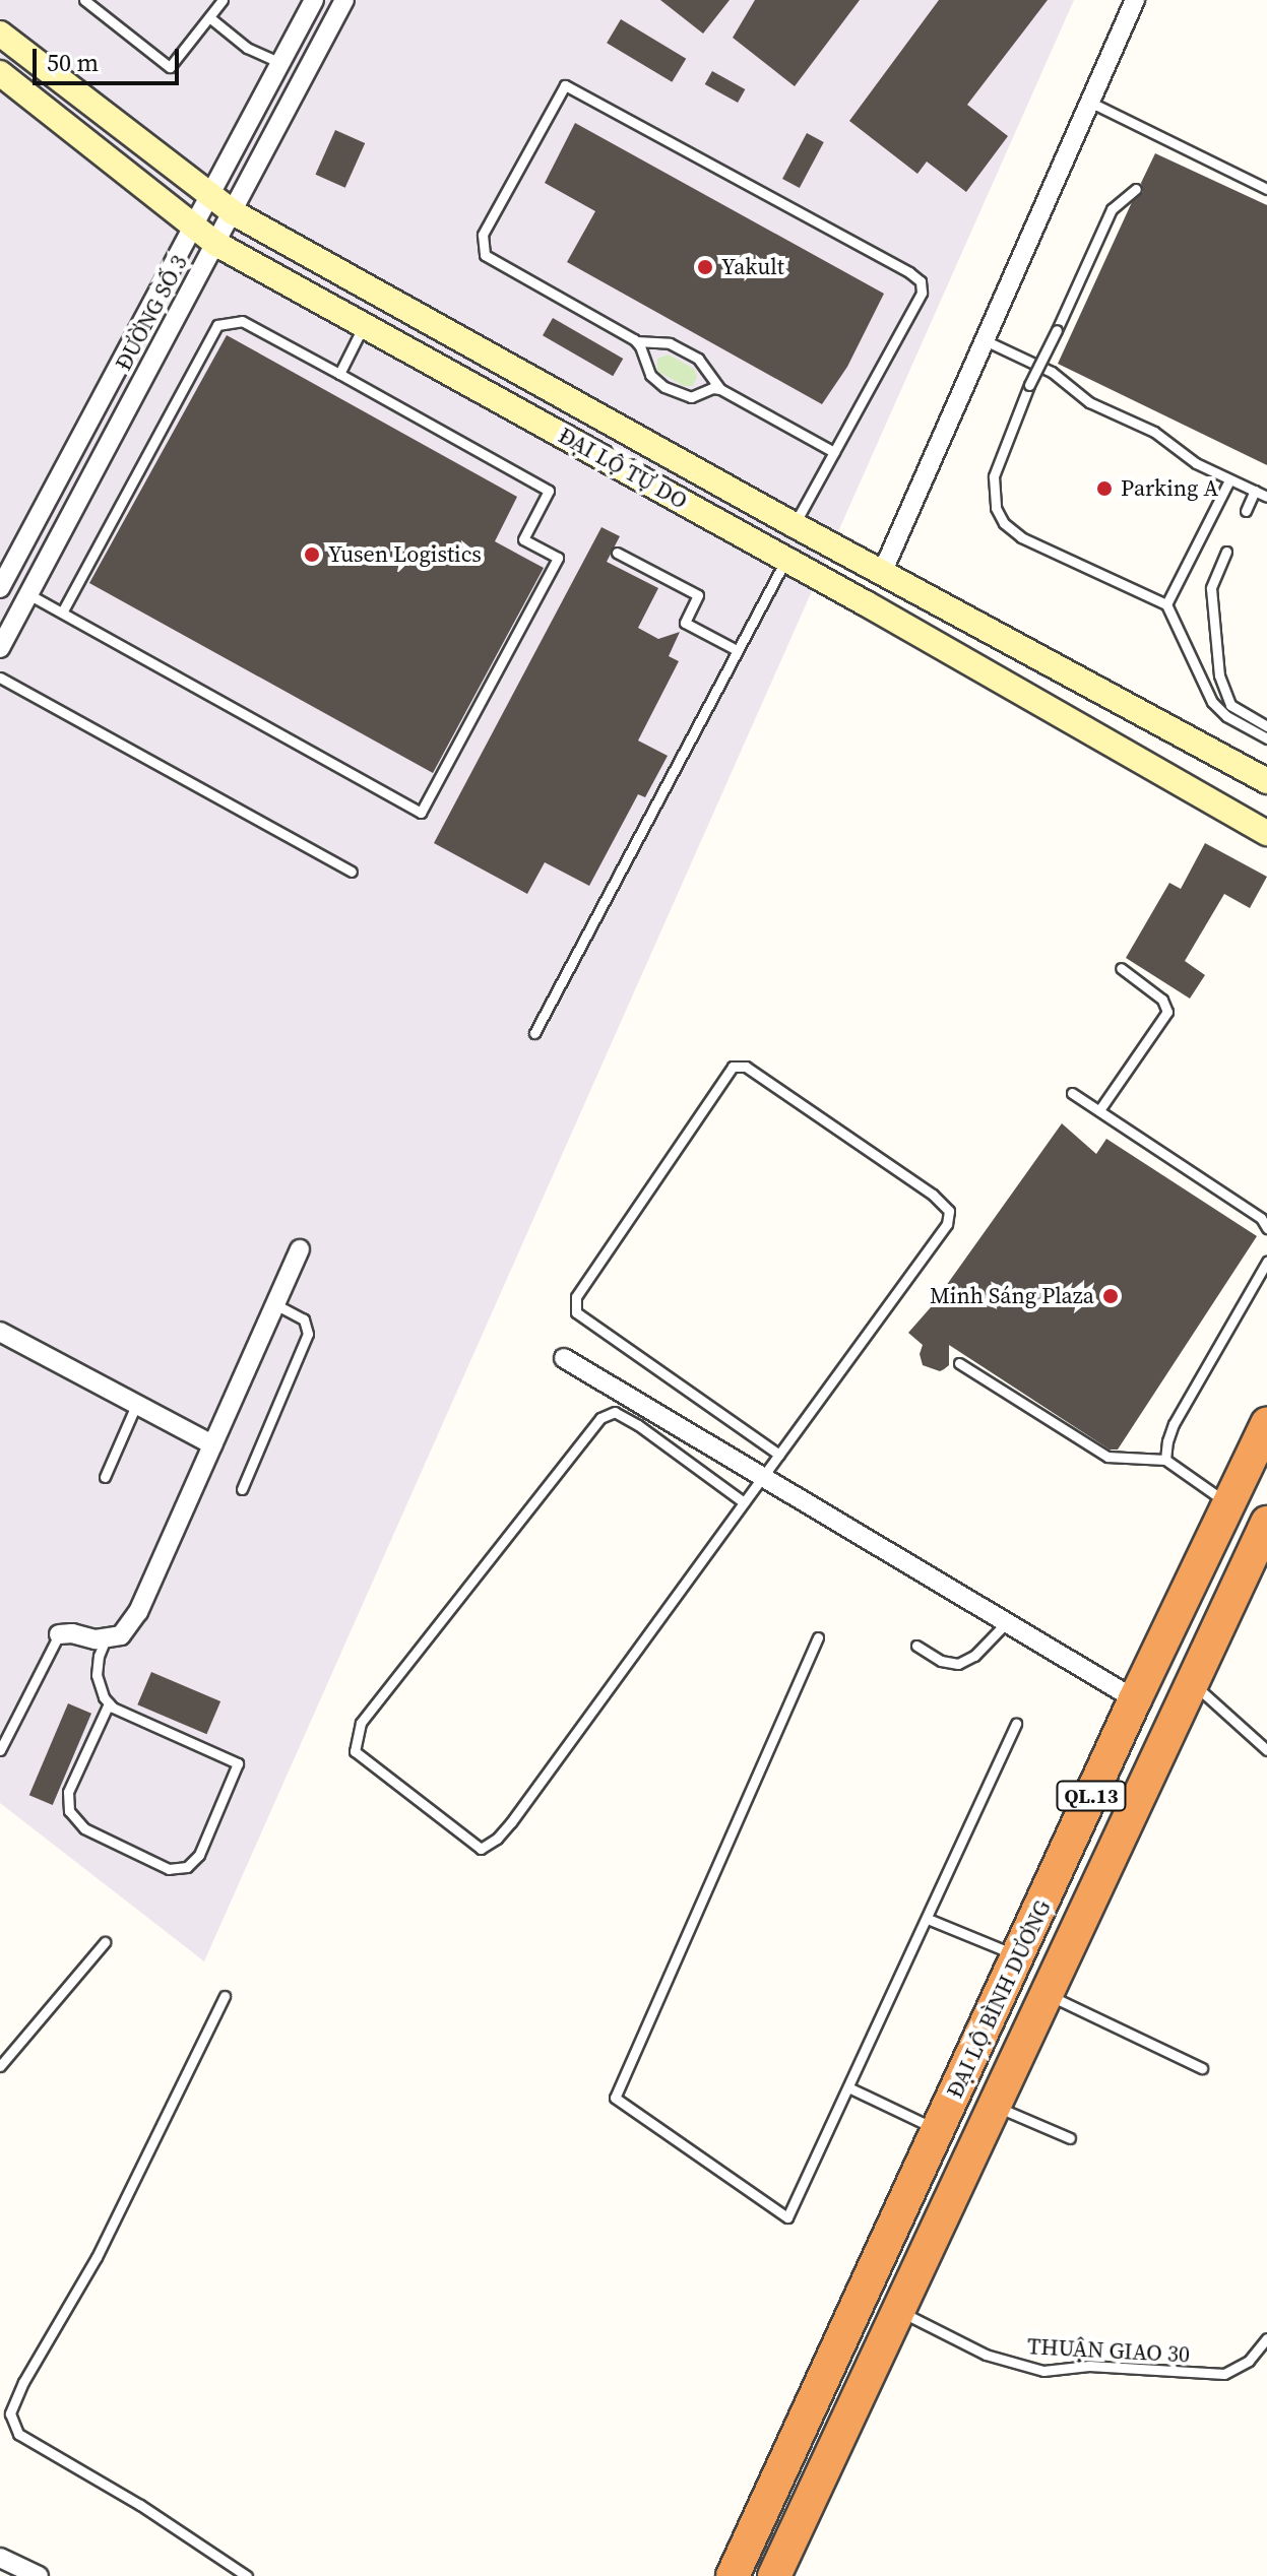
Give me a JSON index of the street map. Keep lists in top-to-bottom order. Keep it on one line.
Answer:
{"streets":{"highway":["QL.13","ĐẠI LỘ BÌNH DƯƠNG"],"street":["ĐƯỜNG SỐ 3","ĐẠI LỘ TỰ DO"],"lane":["THUẬN GIAO 30"]},"crossings":[["ĐƯỜNG SỐ 3","ĐẠI LỘ TỰ DO"],["ĐẠI LỘ BÌNH DƯƠNG","THUẬN GIAO 30"]],"places":["Yakult","Parking A","Yusen Logistics","Minh Sáng Plaza"],"scale_bar":"50 m"}
